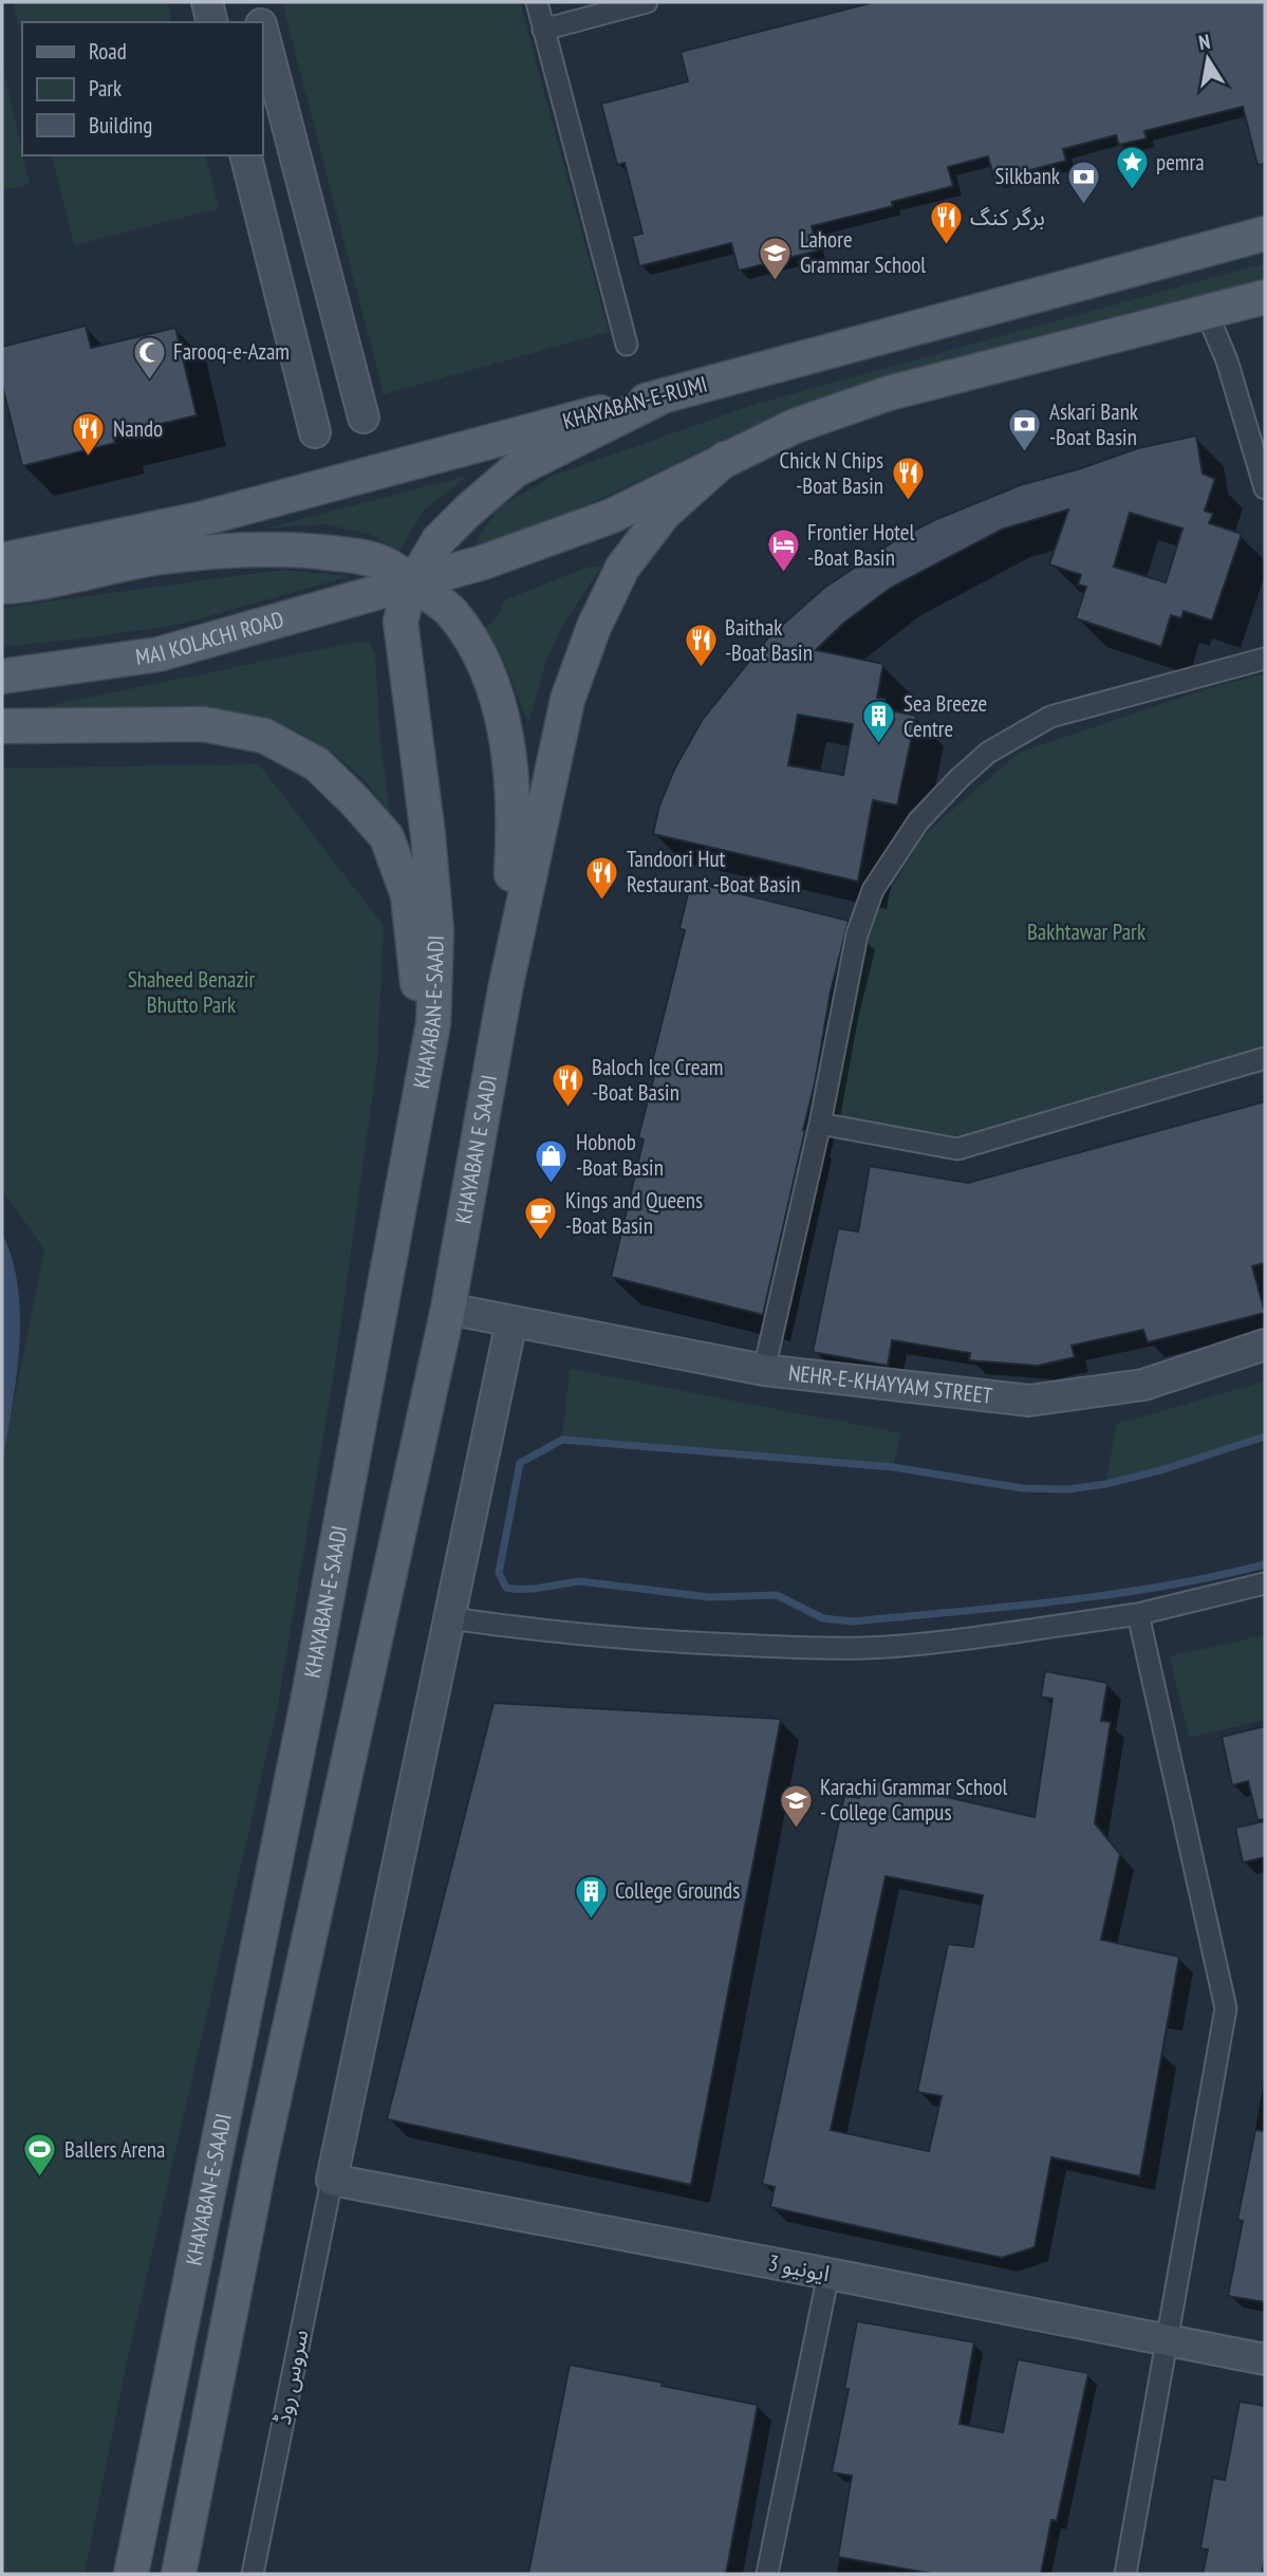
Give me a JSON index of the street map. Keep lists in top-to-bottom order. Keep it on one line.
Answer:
{"streets":{"main road":["KHAYABAN-E-RUMI","MAI KOLACHI ROAD","KHAYABAN-E-SAADI","KHAYABAN E SAADI"],"street":["NEHR-E-KHAYYAM STREET","ایونیو 3","سروس روڈ"]},"crossings":[["MAI KOLACHI ROAD","KHAYABAN-E-SAADI"],["KHAYABAN-E-SAADI","KHAYABAN E SAADI"],["KHAYABAN-E-SAADI","NEHR-E-KHAYYAM STREET"],["KHAYABAN E SAADI","NEHR-E-KHAYYAM STREET"],["ایونیو 3","سروس روڈ"]],"parks":["Bakhtawar Park","Shaheed Benazir Bhutto Park"],"places":{"place":["pemra"],"bank":["Silkbank","Askari Bank -Boat Basin"],"restaurant":["برگر کنگ","Nando","Chick N Chips -Boat Basin","Baithak -Boat Basin","Tandoori Hut Restaurant -Boat Basin","Baloch Ice Cream -Boat Basin"],"school or university":["Lahore Grammar School","Karachi Grammar School - College Campus"],"mosque":["Farooq-e-Azam"],"hotel":["Frontier Hotel -Boat Basin"],"building":["Sea Breeze Centre","College Grounds"],"shop":["Hobnob -Boat Basin"],"cafe":["Kings and Queens -Boat Basin"],"sports":["Ballers Arena"]},"legend":["Road","Park","Building"],"north":"top"}
